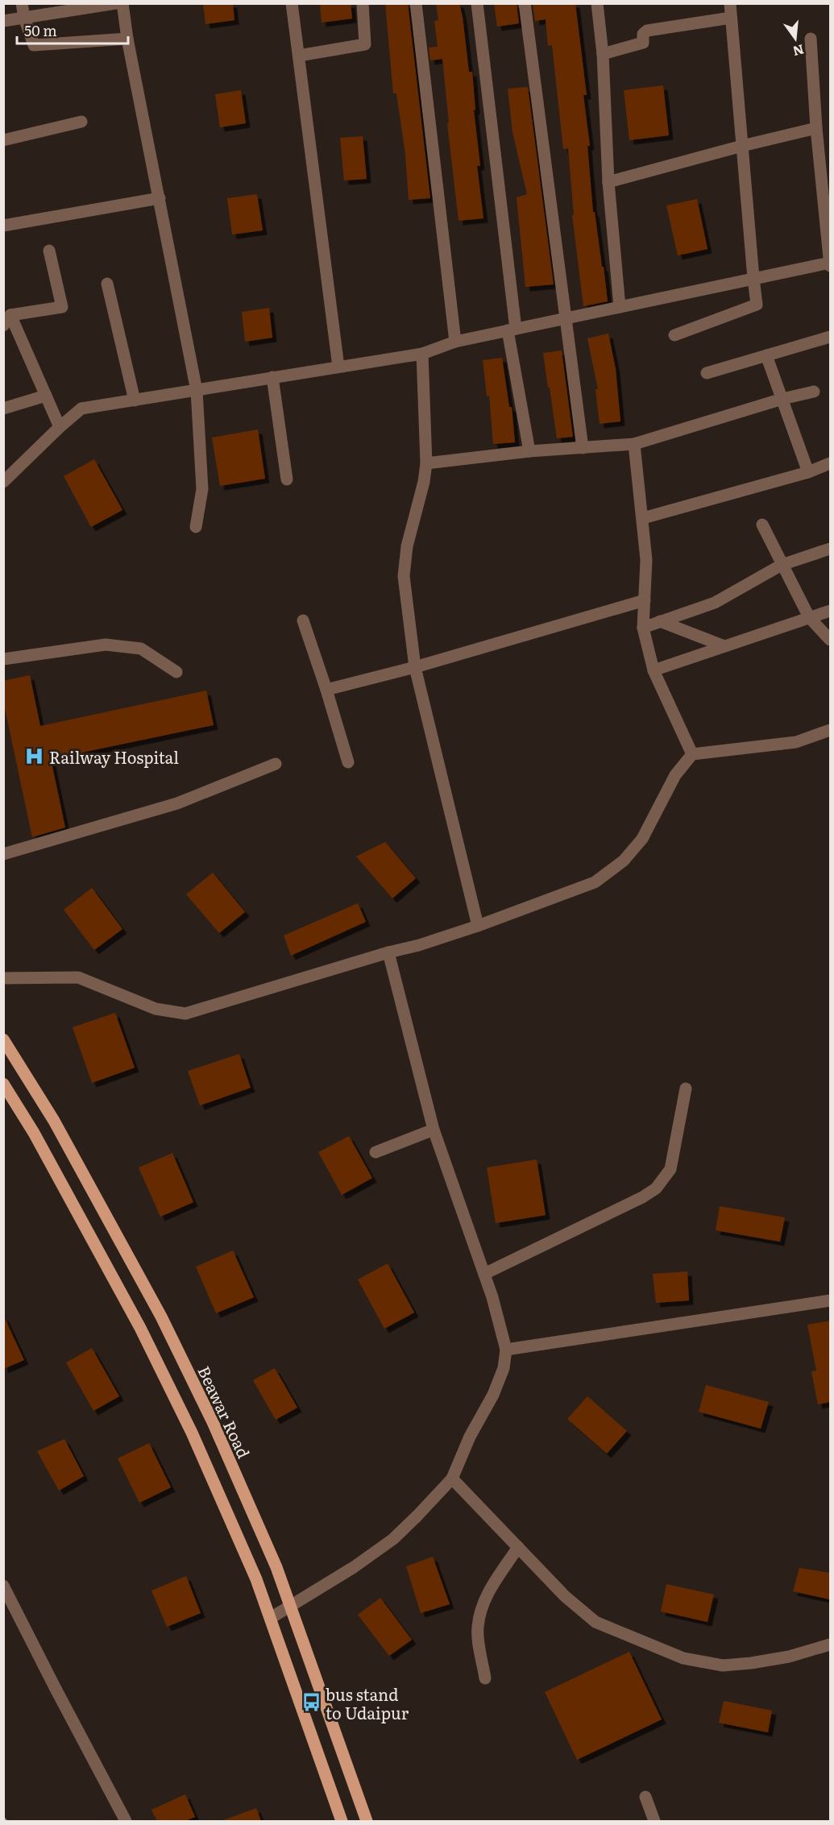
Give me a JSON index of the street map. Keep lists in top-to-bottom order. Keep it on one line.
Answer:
{"streets":{"main road":["Beawar Road"]},"places":{"hospital":["Railway Hospital"],"bus stop":["bus stand to Udaipur"]},"scale_bar":"50 m","north":"bottom"}
